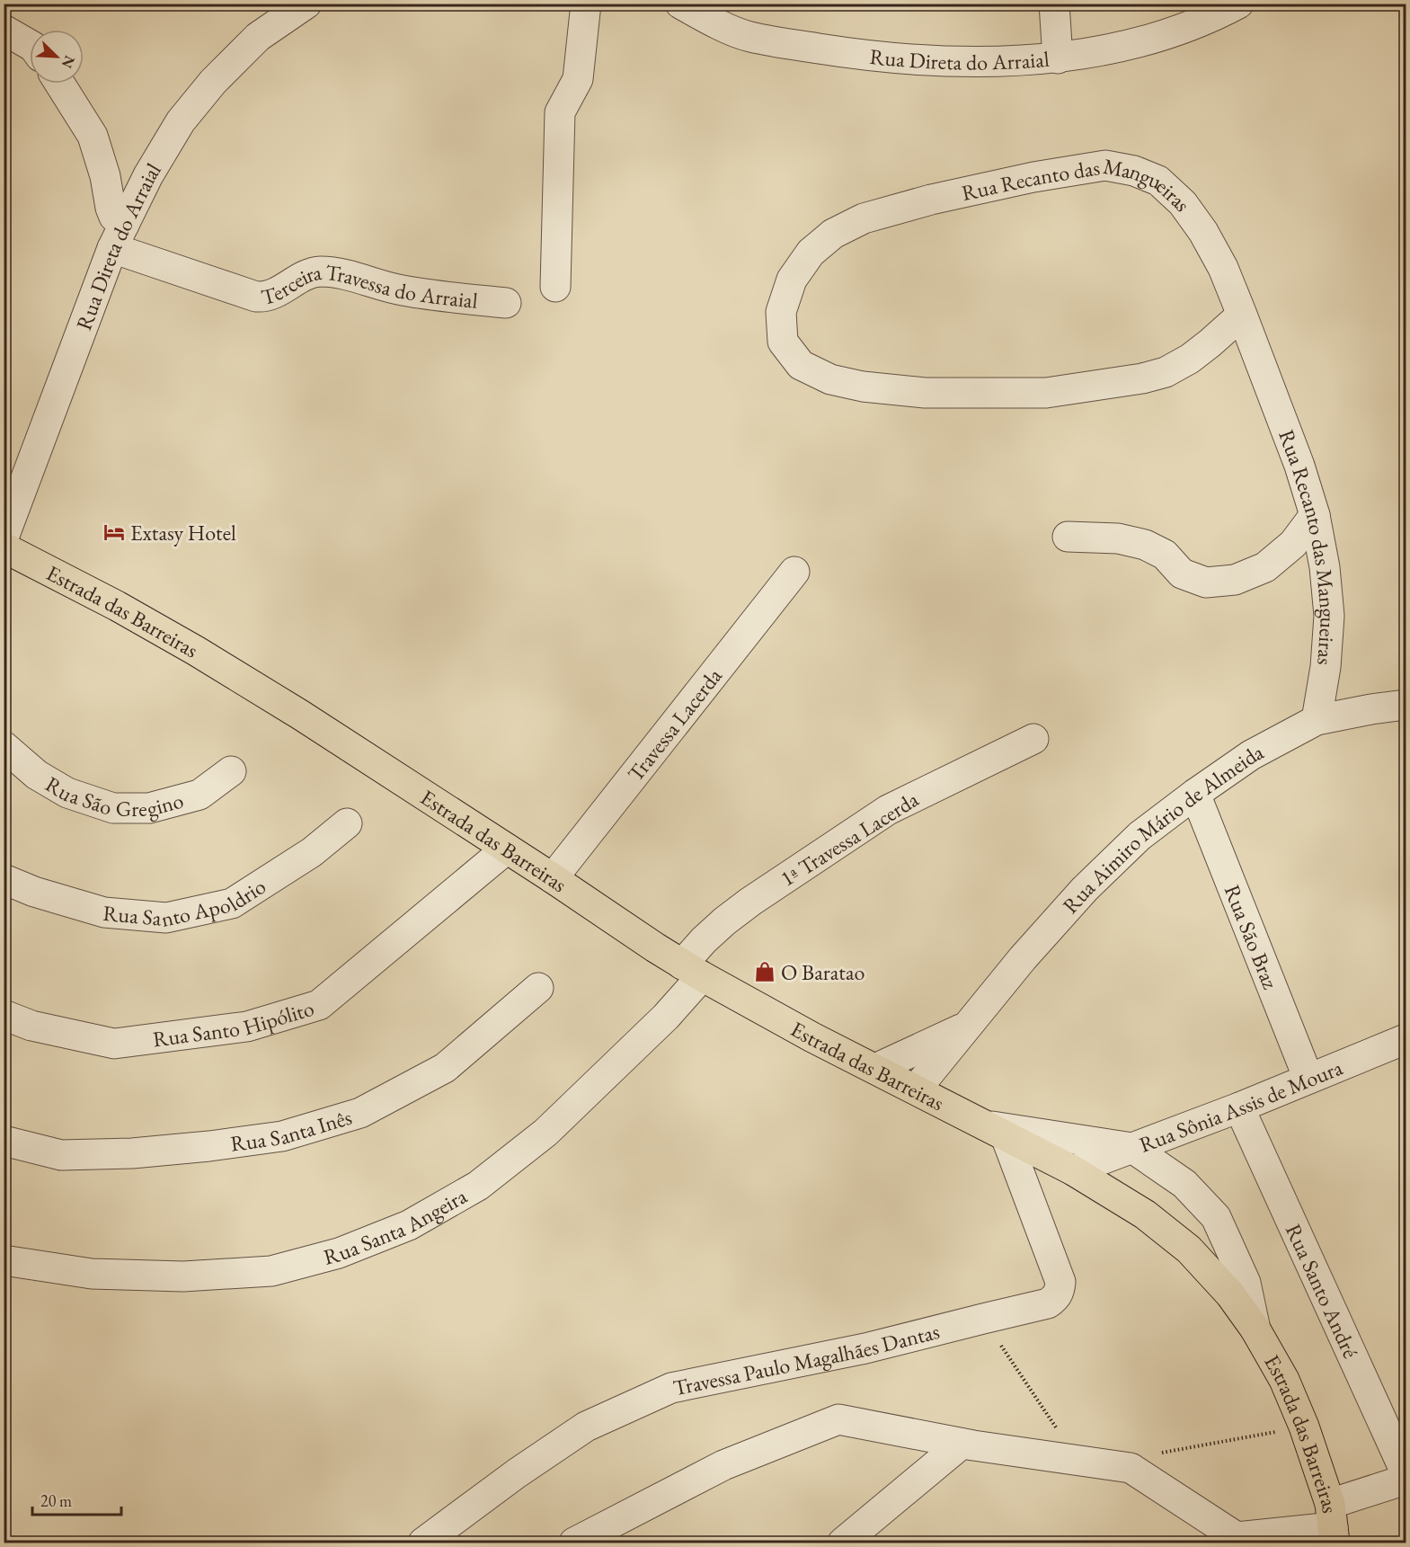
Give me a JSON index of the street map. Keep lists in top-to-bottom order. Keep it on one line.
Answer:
{"streets":{"main road":["Estrada das Barreiras"],"street":["Rua Direta do Arraial","Rua Recanto das Mangueiras","Terceira Travessa do Arraial","Travessa Lacerda","Rua São Gregino","Rua Aimiro Mário de Almeida","1ª Travessa Lacerda","Rua Santo Apoldrio","Rua São Braz","Rua Santo Hipólito","Rua Sônia Assis de Moura","Rua Santa Inês","Rua Santa Angeira","Rua Santo André","Travessa Paulo Magalhães Dantas"]},"crossings":[["Rua Direta do Arraial","Terceira Travessa do Arraial"],["Rua Recanto das Mangueiras","Rua Aimiro Mário de Almeida"],["Estrada das Barreiras","Travessa Lacerda"],["Estrada das Barreiras","Rua Aimiro Mário de Almeida"],["Estrada das Barreiras","1ª Travessa Lacerda"],["Estrada das Barreiras","Rua Santo Hipólito"],["Estrada das Barreiras","Rua Sônia Assis de Moura"],["Estrada das Barreiras","Rua Santa Angeira"],["Estrada das Barreiras","Travessa Paulo Magalhães Dantas"],["Rua Aimiro Mário de Almeida","Rua São Braz"],["1ª Travessa Lacerda","Rua Santa Angeira"],["Rua São Braz","Rua Sônia Assis de Moura"],["Rua Sônia Assis de Moura","Rua Santo André"]],"places":{"hotel":["Extasy Hotel"],"shop":["O Baratao"]},"scale_bar":"20 m","north":"bottom right"}
